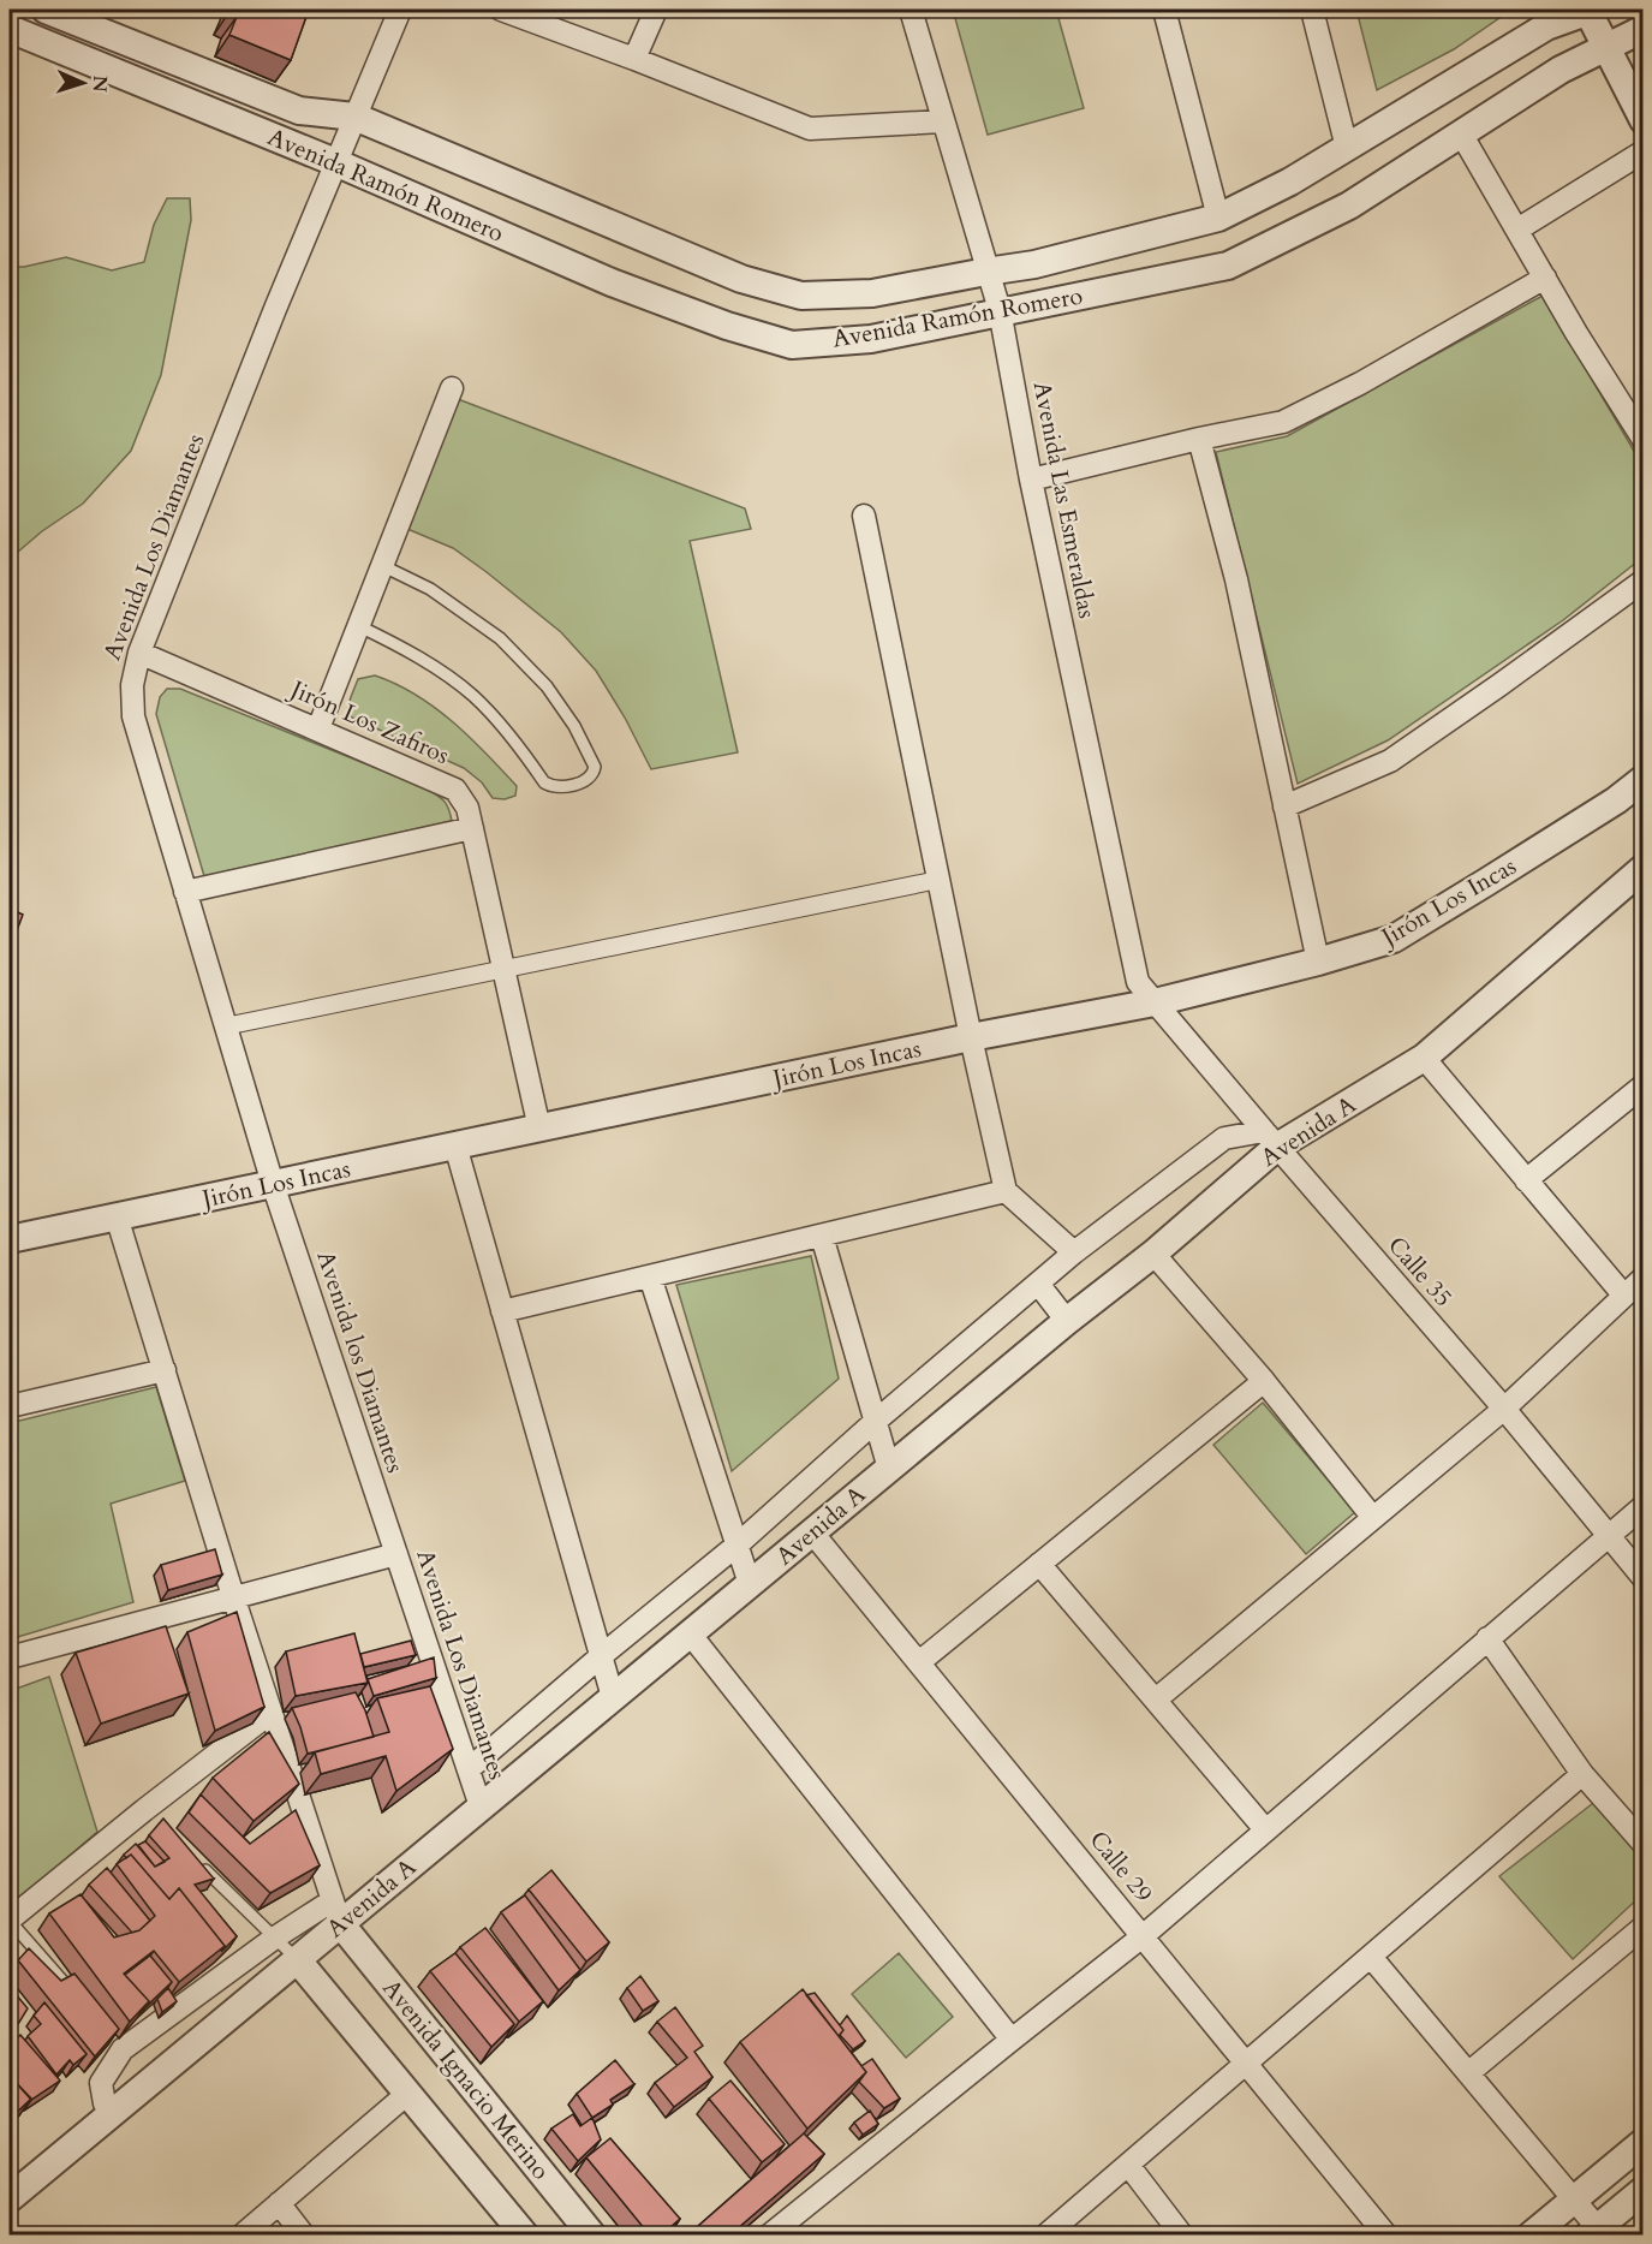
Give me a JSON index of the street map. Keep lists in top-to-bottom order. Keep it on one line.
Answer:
{"streets":{"street":["Avenida Ramón Romero","Avenida Las Esmeraldas","Avenida Los Diamantes","Jirón Los Zafiros","Jirón Los Incas","Avenida A","Calle 35","Avenida los Diamantes","Calle 29","Avenida Ignacio Merino"]},"crossings":[["Avenida Ramón Romero","Avenida Las Esmeraldas"],["Avenida Ramón Romero","Avenida Los Diamantes"],["Avenida Las Esmeraldas","Jirón Los Incas"],["Avenida Las Esmeraldas","Calle 35"],["Avenida Los Diamantes","Jirón Los Zafiros"],["Avenida Los Diamantes","Jirón Los Incas"],["Avenida Los Diamantes","Avenida A"],["Avenida Los Diamantes","Avenida los Diamantes"],["Jirón Los Zafiros","Jirón Los Incas"],["Jirón Los Incas","Calle 35"],["Jirón Los Incas","Avenida los Diamantes"],["Avenida A","Calle 35"],["Avenida A","Calle 29"],["Avenida A","Avenida Ignacio Merino"]],"north":"right"}
